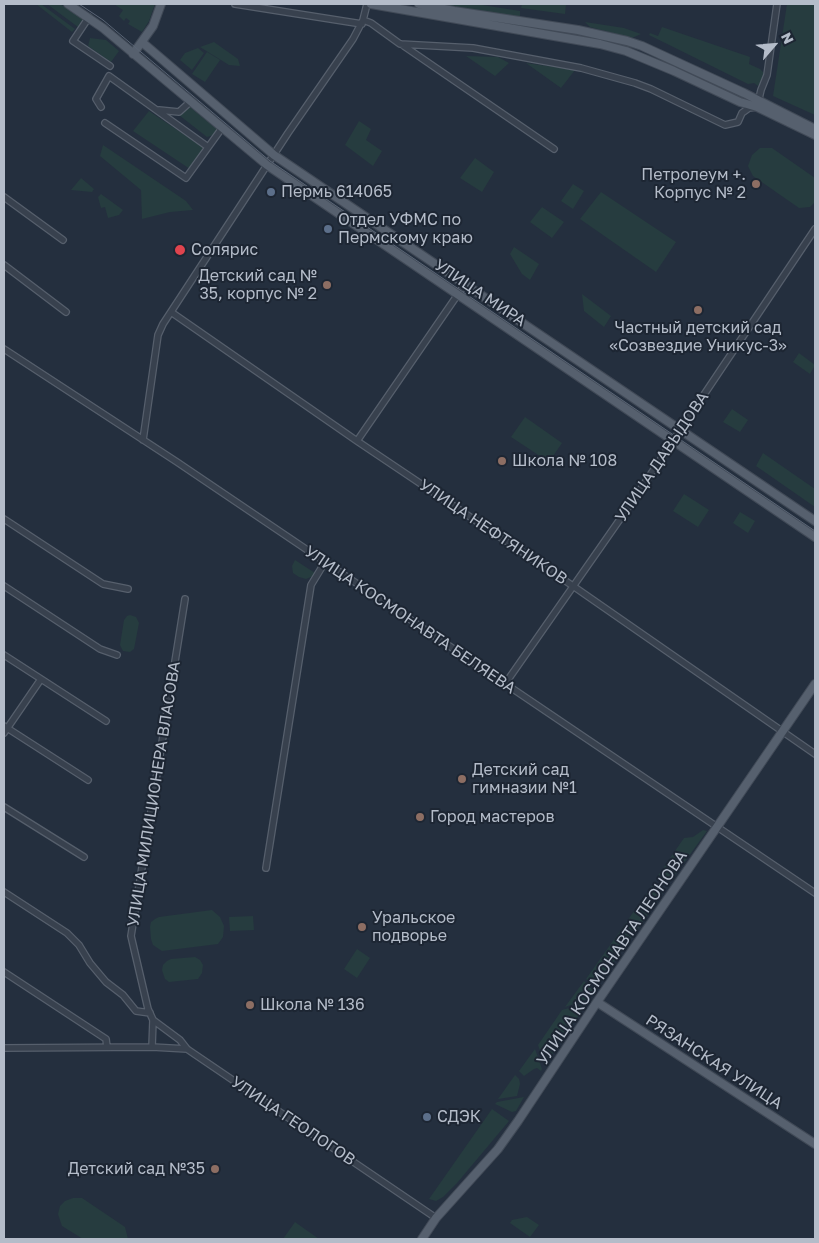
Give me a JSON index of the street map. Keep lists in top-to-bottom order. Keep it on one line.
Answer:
{"streets":{"main road":["УЛИЦА МИРА","УЛИЦА КОСМОНАВТА ЛЕОНОВА","РЯЗАНСКАЯ УЛИЦА"],"street":["УЛИЦА ДАВЫДОВА","УЛИЦА НЕФТЯНИКОВ","УЛИЦА КОСМОНАВТА БЕЛЯЕВА","УЛИЦА МИЛИЦИОНЕРА ВЛАСОВА","УЛИЦА ГЕОЛОГОВ"]},"crossings":[["УЛИЦА МИРА","УЛИЦА ДАВЫДОВА"],["УЛИЦА ДАВЫДОВА","УЛИЦА НЕФТЯНИКОВ"],["УЛИЦА ДАВЫДОВА","УЛИЦА КОСМОНАВТА БЕЛЯЕВА"],["УЛИЦА НЕФТЯНИКОВ","УЛИЦА КОСМОНАВТА ЛЕОНОВА"],["УЛИЦА КОСМОНАВТА БЕЛЯЕВА","УЛИЦА КОСМОНАВТА ЛЕОНОВА"],["УЛИЦА МИЛИЦИОНЕРА ВЛАСОВА","УЛИЦА ГЕОЛОГОВ"],["УЛИЦА КОСМОНАВТА ЛЕОНОВА","РЯЗАНСКАЯ УЛИЦА"],["УЛИЦА КОСМОНАВТА ЛЕОНОВА","УЛИЦА ГЕОЛОГОВ"]],"places":["Петролеум +. Корпус № 2","Пермь 614065","Отдел УФМС по Пермскому краю","Солярис","Детский сад № 35, корпус № 2","Частный детский сад «Созвездие Уникус-3»","Школа № 108","Детский сад гимназии №1","Город мастеров","Уральское подворье","Школа № 136","СДЭК","Детский сад №35"],"north":"top right"}
